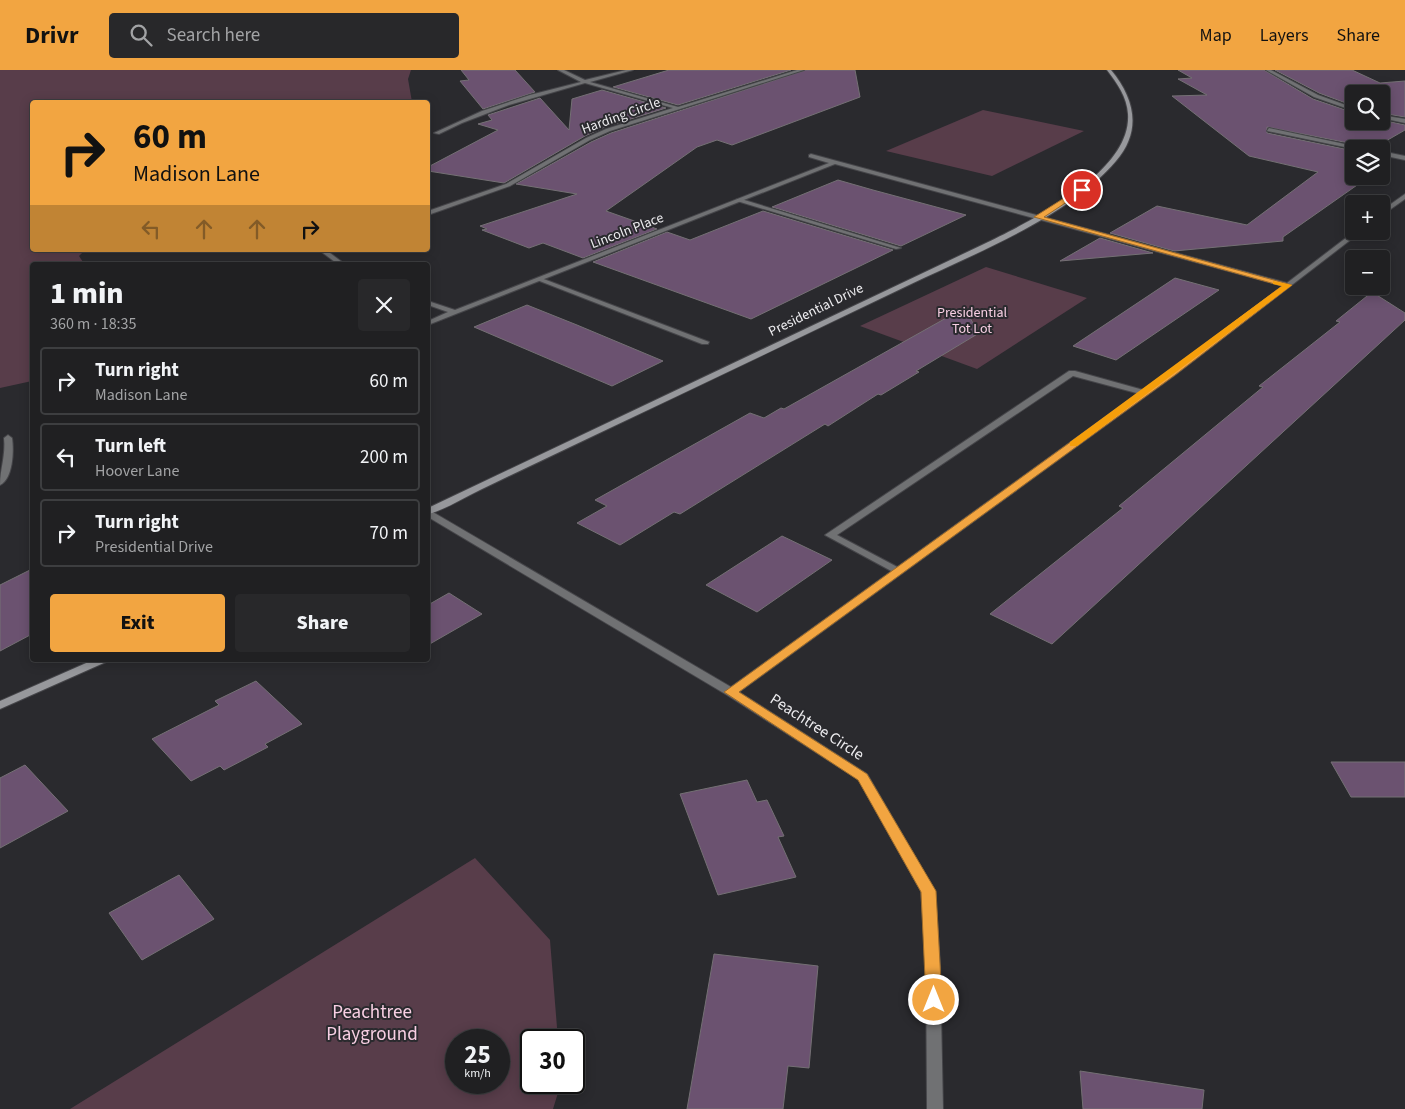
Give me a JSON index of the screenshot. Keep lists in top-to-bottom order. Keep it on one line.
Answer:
{"streets":{"street":["Harding Circle","Lincoln Place","Presidential Drive","Peachtree Circle"]},"parks":["Presidential Tot Lot","Peachtree Playground"],"page":{"header":"Drivr","search":"Search here","nav":["Map","Layers","Share"],"map_buttons":["+","−"],"turn":["60 m","Madison Lane"],"heading":["1 min","360 m · 18:35"],"list":[{"name":"Turn right","note":"Madison Lane","value":"60 m"},{"name":"Turn left","note":"Hoover Lane","value":"200 m"},{"name":"Turn right","note":"Presidential Drive","value":"70 m"}],"buttons":["Exit","Share"],"speed":"25 km/h","limit":"30"}}
